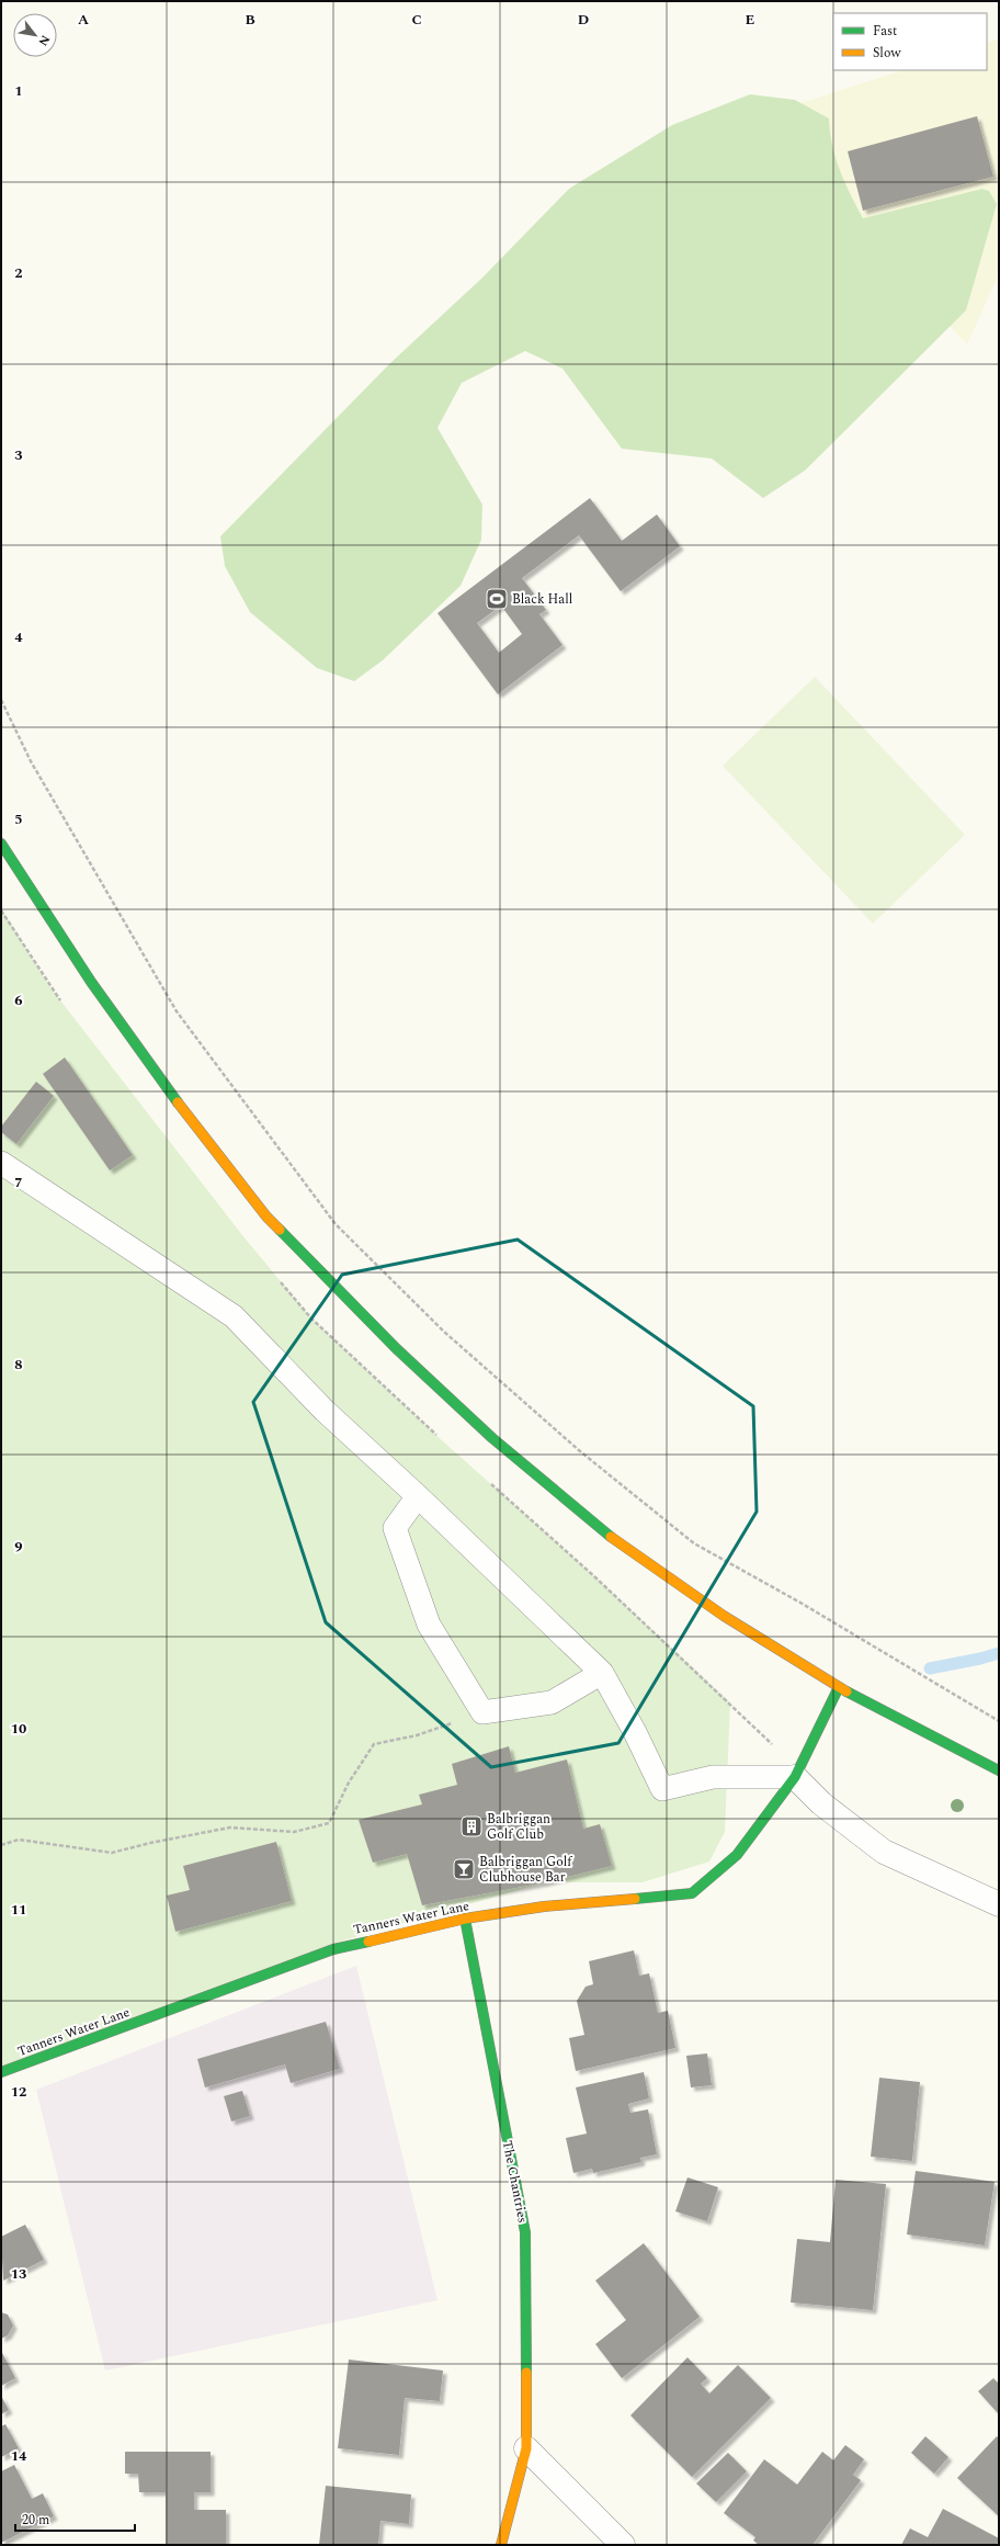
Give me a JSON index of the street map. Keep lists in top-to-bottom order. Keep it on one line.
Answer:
{"streets":{"street":["Tanners Water Lane","The Chantries"]},"crossings":[["Tanners Water Lane","The Chantries"]],"places":{"sports":["Black Hall"],"building":["Balbriggan Golf Club"],"bar":["Balbriggan Golf Clubhouse Bar"]},"legend":["Fast","Slow"],"scale_bar":"20 m","north":"bottom right","grid":{"columns":["A","B","C","D","E"],"rows":["1","2","3","4","5","6","7","8","9","10","11","12","13","14"]}}
